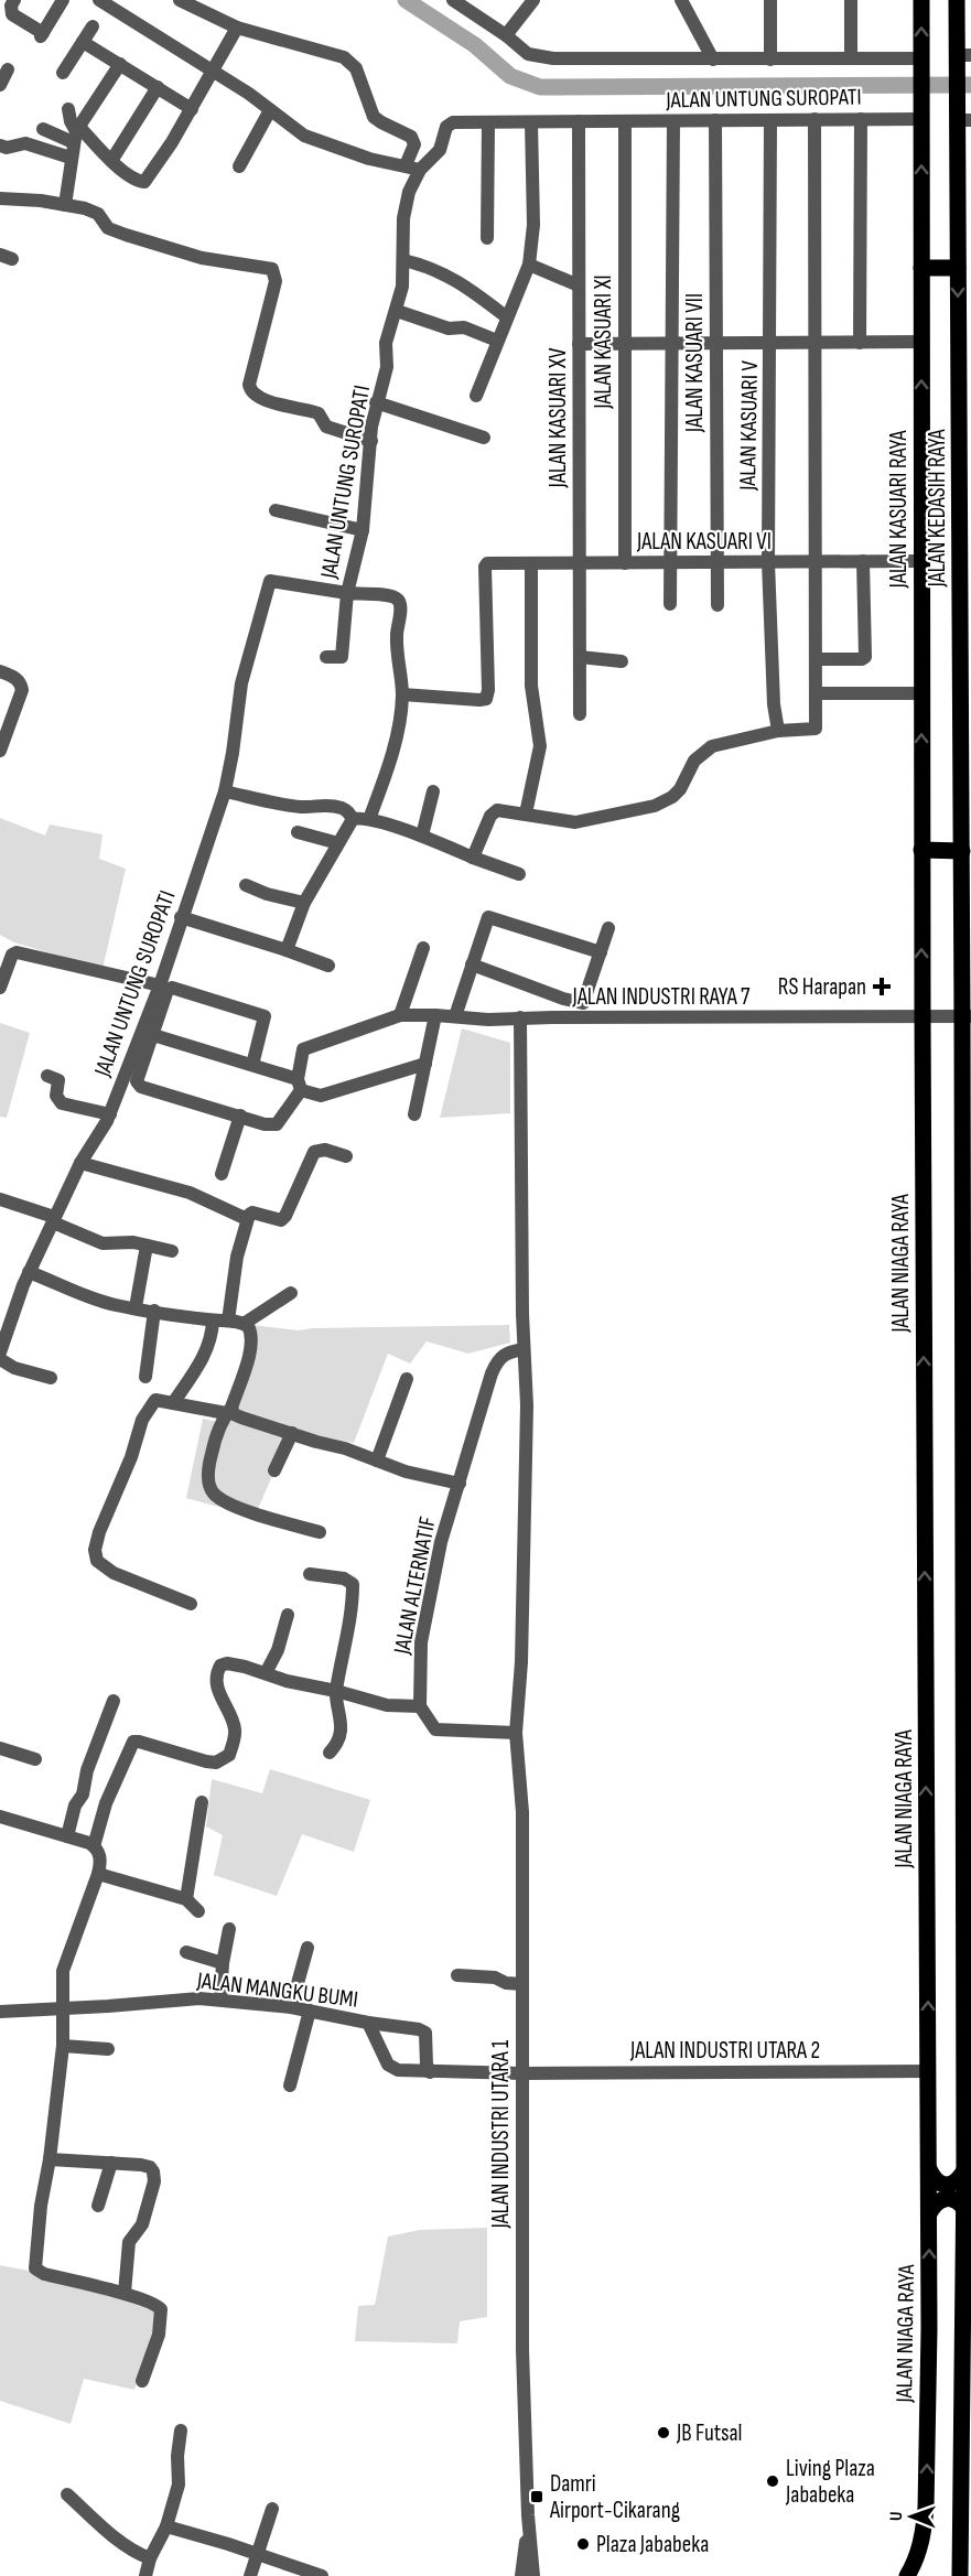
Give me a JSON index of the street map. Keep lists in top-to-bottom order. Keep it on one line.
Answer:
{"streets":{"main road":["JALAN KEDASIH RAYA","JALAN KASUARI RAYA","JALAN NIAGA RAYA"],"street":["JALAN UNTUNG SUROPATI","JALAN KASUARI XI","JALAN KASUARI VII","JALAN KASUARI XV","JALAN KASUARI V","JALAN KASUARI VI","JALAN INDUSTRI RAYA 7","JALAN ALTERNATIF","JALAN MANGKU BUMI","JALAN INDUSTRI UTARA 2","JALAN INDUSTRI UTARA 1"]},"crossings":[["JALAN UNTUNG SUROPATI","JALAN KASUARI XI"],["JALAN UNTUNG SUROPATI","JALAN KASUARI VII"],["JALAN UNTUNG SUROPATI","JALAN KASUARI XV"],["JALAN UNTUNG SUROPATI","JALAN KASUARI V"],["JALAN UNTUNG SUROPATI","JALAN KASUARI RAYA"],["JALAN KASUARI XI","JALAN KASUARI VI"],["JALAN KASUARI VII","JALAN KASUARI VI"],["JALAN KASUARI XV","JALAN KASUARI VI"],["JALAN KASUARI V","JALAN KASUARI VI"],["JALAN KEDASIH RAYA","JALAN INDUSTRI RAYA 7"],["JALAN KASUARI RAYA","JALAN KASUARI VI"],["JALAN KASUARI RAYA","JALAN INDUSTRI RAYA 7"],["JALAN KASUARI RAYA","JALAN NIAGA RAYA"],["JALAN INDUSTRI RAYA 7","JALAN NIAGA RAYA"],["JALAN NIAGA RAYA","JALAN INDUSTRI UTARA 2"],["JALAN MANGKU BUMI","JALAN INDUSTRI UTARA 2"],["JALAN MANGKU BUMI","JALAN INDUSTRI UTARA 1"],["JALAN INDUSTRI UTARA 2","JALAN INDUSTRI UTARA 1"]],"one_way":["JALAN KASUARI RAYA"],"places":{"health":["RS Harapan"],"other":["JB Futsal","Living Plaza Jababeka","Plaza Jababeka"],"transit":["Damri Airport-Cikarang"]},"north":"left"}
